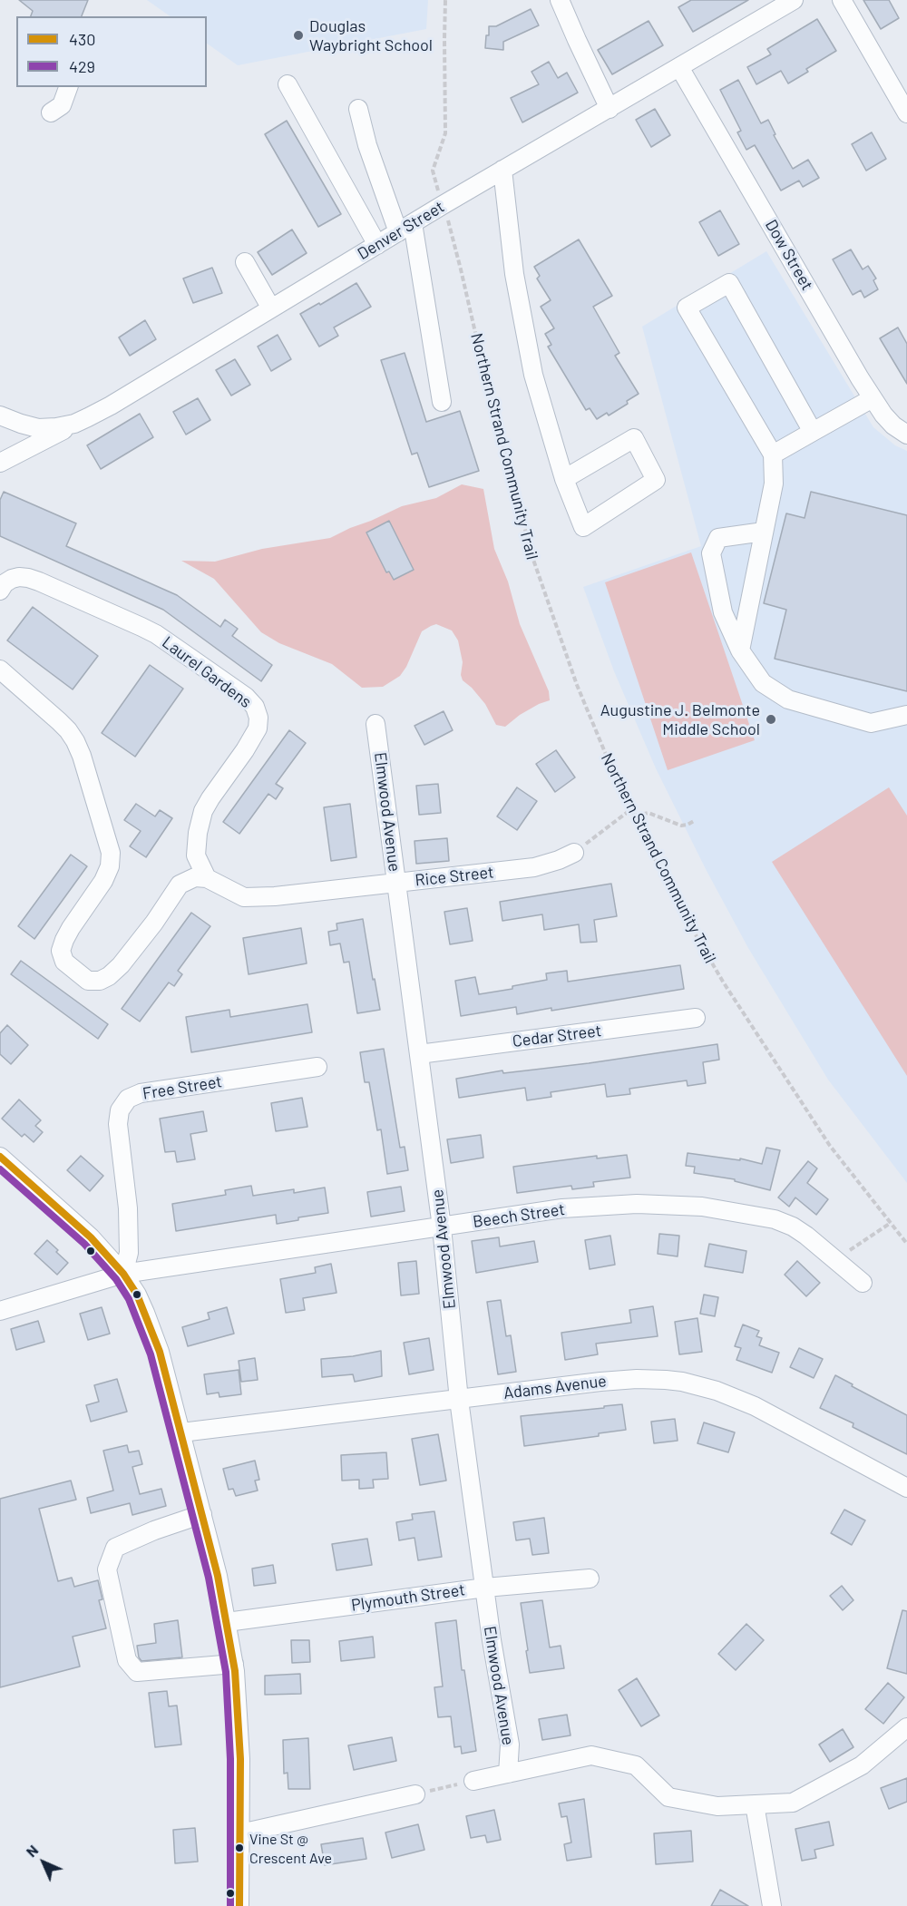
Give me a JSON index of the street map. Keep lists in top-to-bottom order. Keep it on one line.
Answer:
{"streets":{"street":["Denver Street","Dow Street","Laurel Gardens","Elmwood Avenue","Rice Street","Cedar Street","Free Street","Beech Street","Adams Avenue","Plymouth Street"],"path":["Northern Strand Community Trail"]},"crossings":[["Denver Street","Dow Street"],["Laurel Gardens","Rice Street"],["Elmwood Avenue","Rice Street"],["Elmwood Avenue","Cedar Street"],["Elmwood Avenue","Beech Street"],["Elmwood Avenue","Adams Avenue"],["Elmwood Avenue","Plymouth Street"],["Free Street","Beech Street"]],"places":["Douglas Waybright School","Augustine J. Belmonte Middle School","Vine St @ Crescent Ave"],"lines":["transit line 430","transit line 429"],"legend":["430","429"],"north":"top left"}
